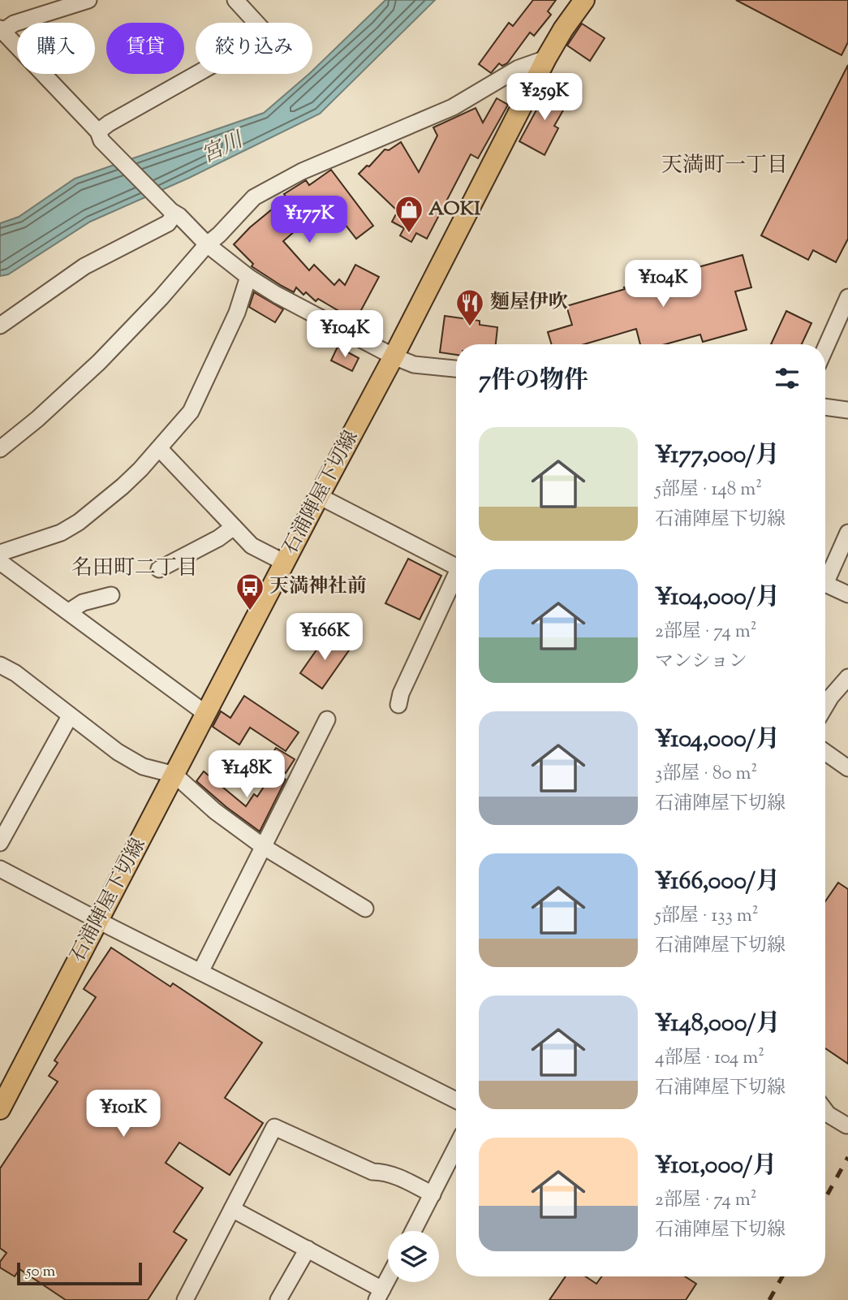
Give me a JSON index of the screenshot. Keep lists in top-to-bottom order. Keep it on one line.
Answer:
{"streets":{"main road":["石浦陣屋下切線"]},"districts":["天満町一丁目","名田町二丁目"],"water":["宮川"],"places":{"shop":["AOKI"],"restaurant":["麵屋伊吹"],"bus stop":["天満神社前"]},"scale_bar":"50 m","page":{"chip":["購入","賃貸","絞り込み"],"price":["¥259K","¥177K","¥104K","¥104K","¥166K","¥148K","¥101K"],"heading":"7件の物件","list":[{"name":"¥177,000/月","note":"5部屋 · 148 m² · 石浦陣屋下切線"},{"name":"¥104,000/月","note":"2部屋 · 74 m² · マンション"},{"name":"¥104,000/月","note":"3部屋 · 80 m² · 石浦陣屋下切線"},{"name":"¥166,000/月","note":"5部屋 · 133 m² · 石浦陣屋下切線"},{"name":"¥148,000/月","note":"4部屋 · 104 m² · 石浦陣屋下切線"},{"name":"¥101,000/月","note":"2部屋 · 74 m² · 石浦陣屋下切線"}],"scale":"50 m"}}
